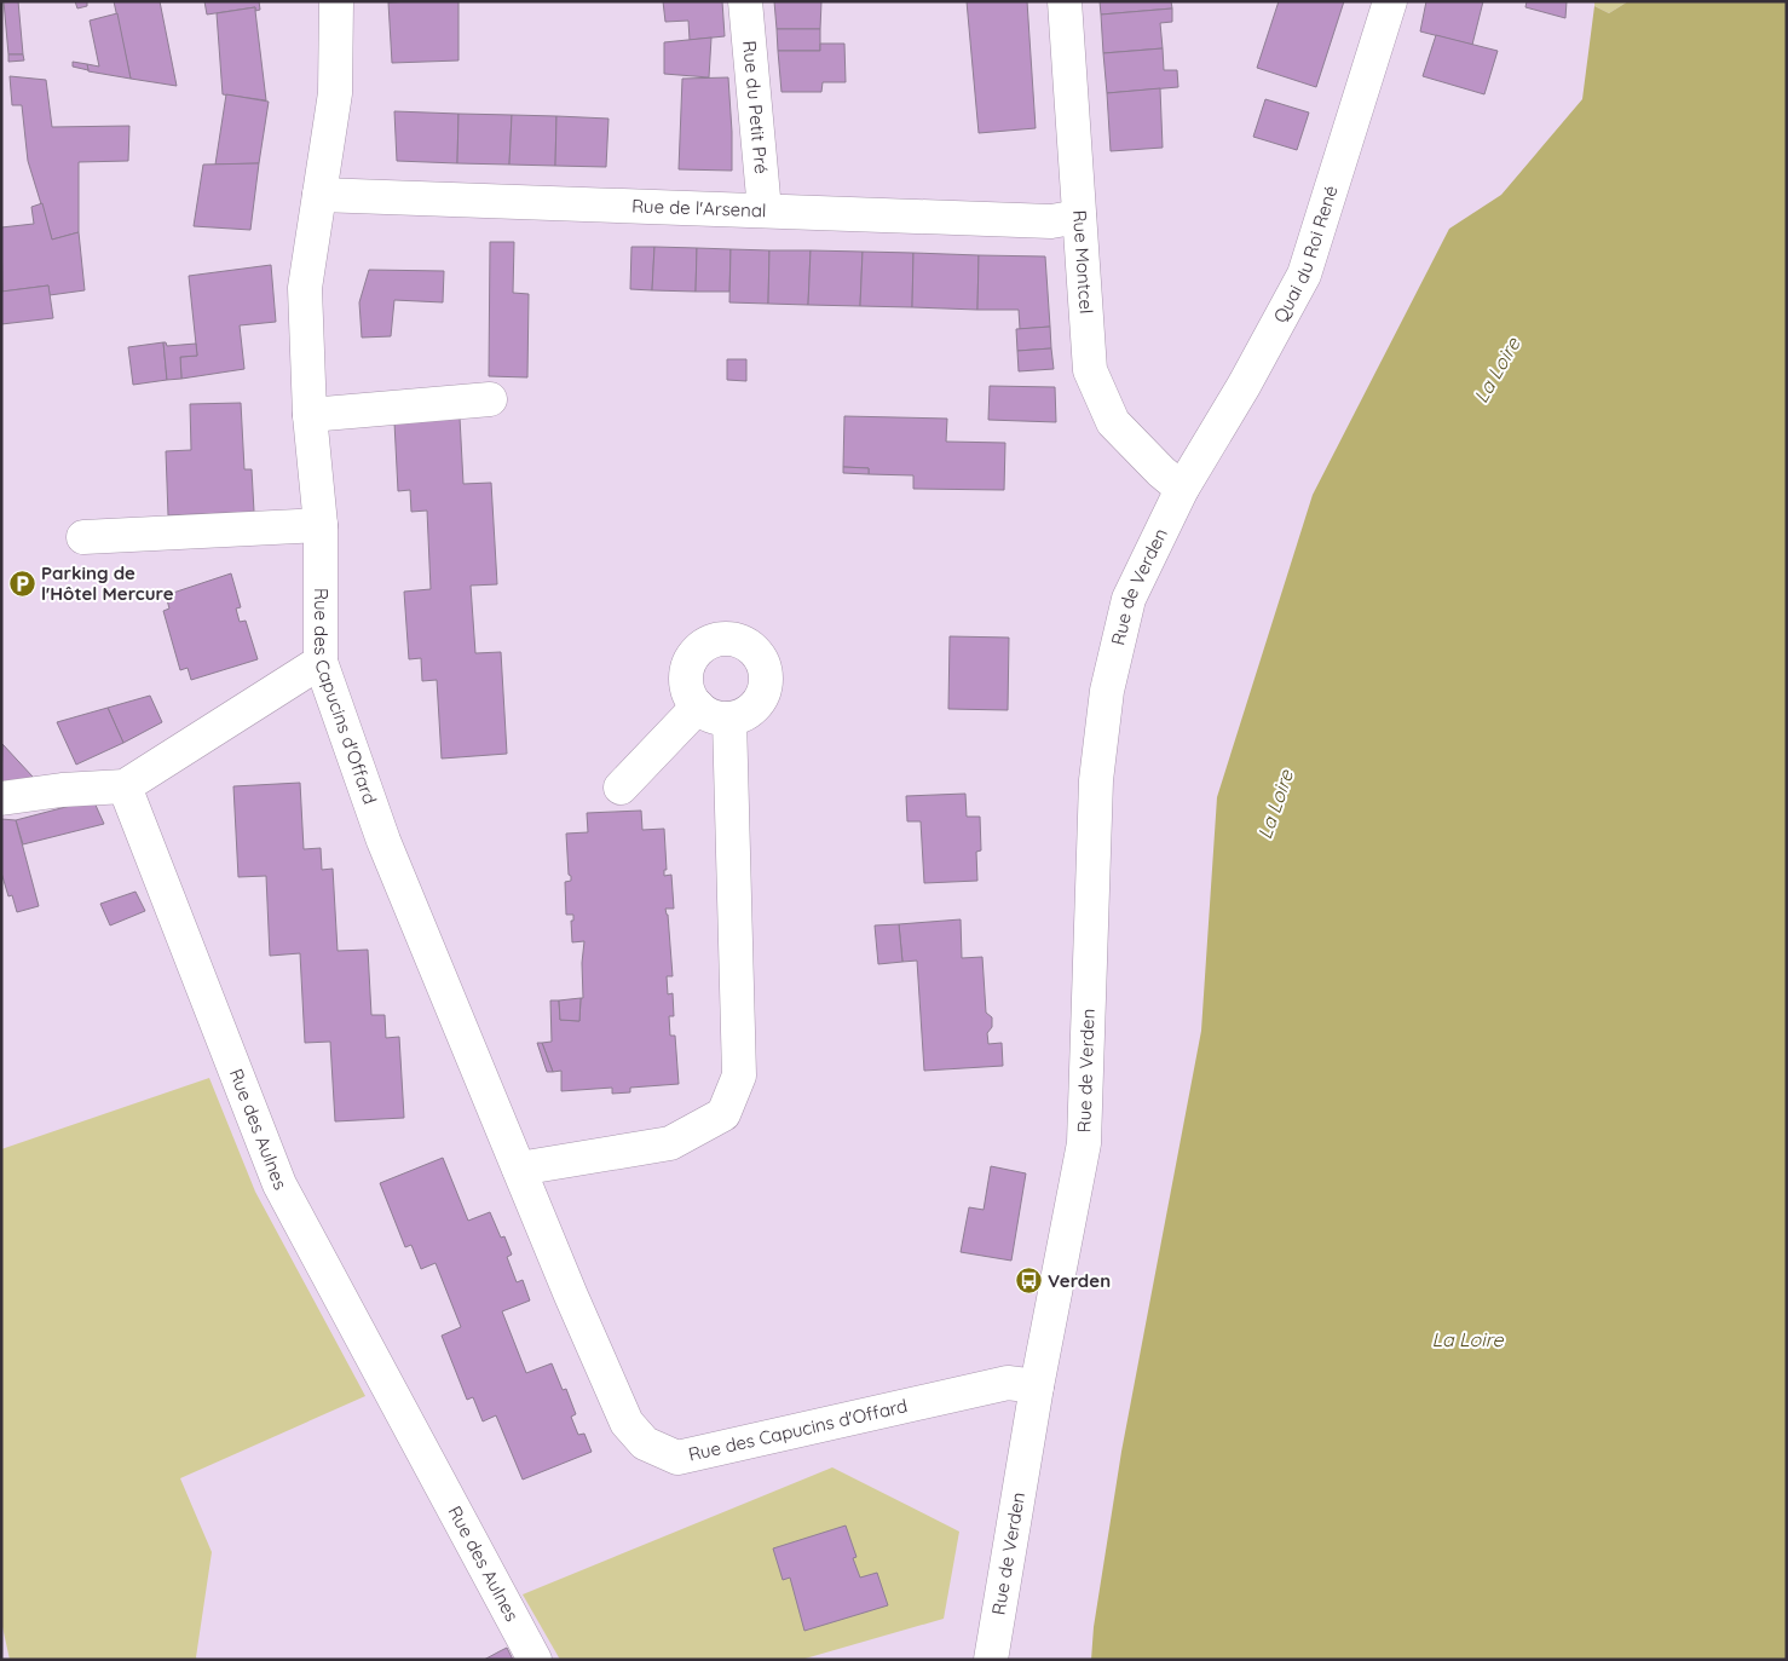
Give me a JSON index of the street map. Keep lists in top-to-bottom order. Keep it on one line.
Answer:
{"streets":{"street":["Rue du Petit Pré","Rue de l'Arsenal","Quai du Roi René","Rue Montcel","Rue de Verden","Rue des Capucins d'Offard","Rue des Aulnes"]},"crossings":[["Rue du Petit Pré","Rue de l'Arsenal"],["Rue de l'Arsenal","Rue Montcel"],["Rue de l'Arsenal","Rue des Capucins d'Offard"],["Quai du Roi René","Rue Montcel"],["Quai du Roi René","Rue de Verden"],["Rue Montcel","Rue de Verden"],["Rue de Verden","Rue des Capucins d'Offard"]],"water":["La Loire"],"places":{"parking":["Parking de l'Hôtel Mercure"],"bus stop":["Verden"]}}
